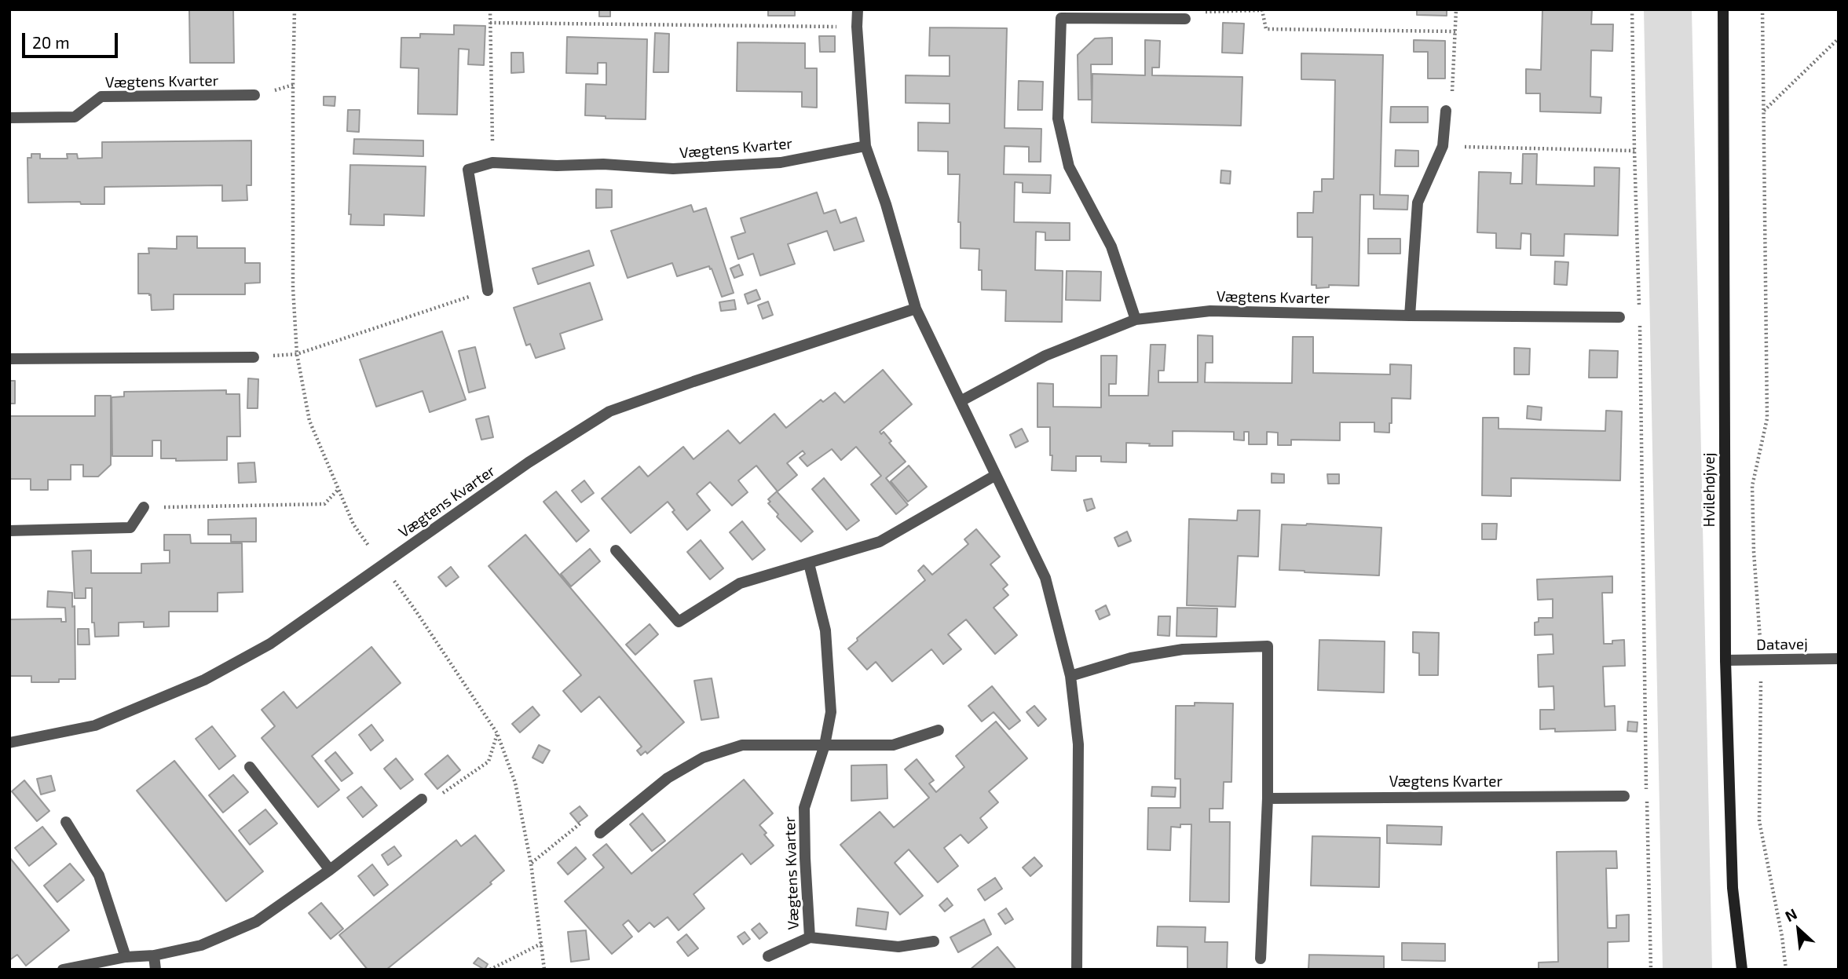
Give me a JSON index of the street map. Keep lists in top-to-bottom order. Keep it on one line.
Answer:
{"streets":{"street":["Vægtens Kvarter","Hvilehøjvej","Datavej"]},"crossings":[["Hvilehøjvej","Datavej"]],"scale_bar":"20 m","north":"top left"}
